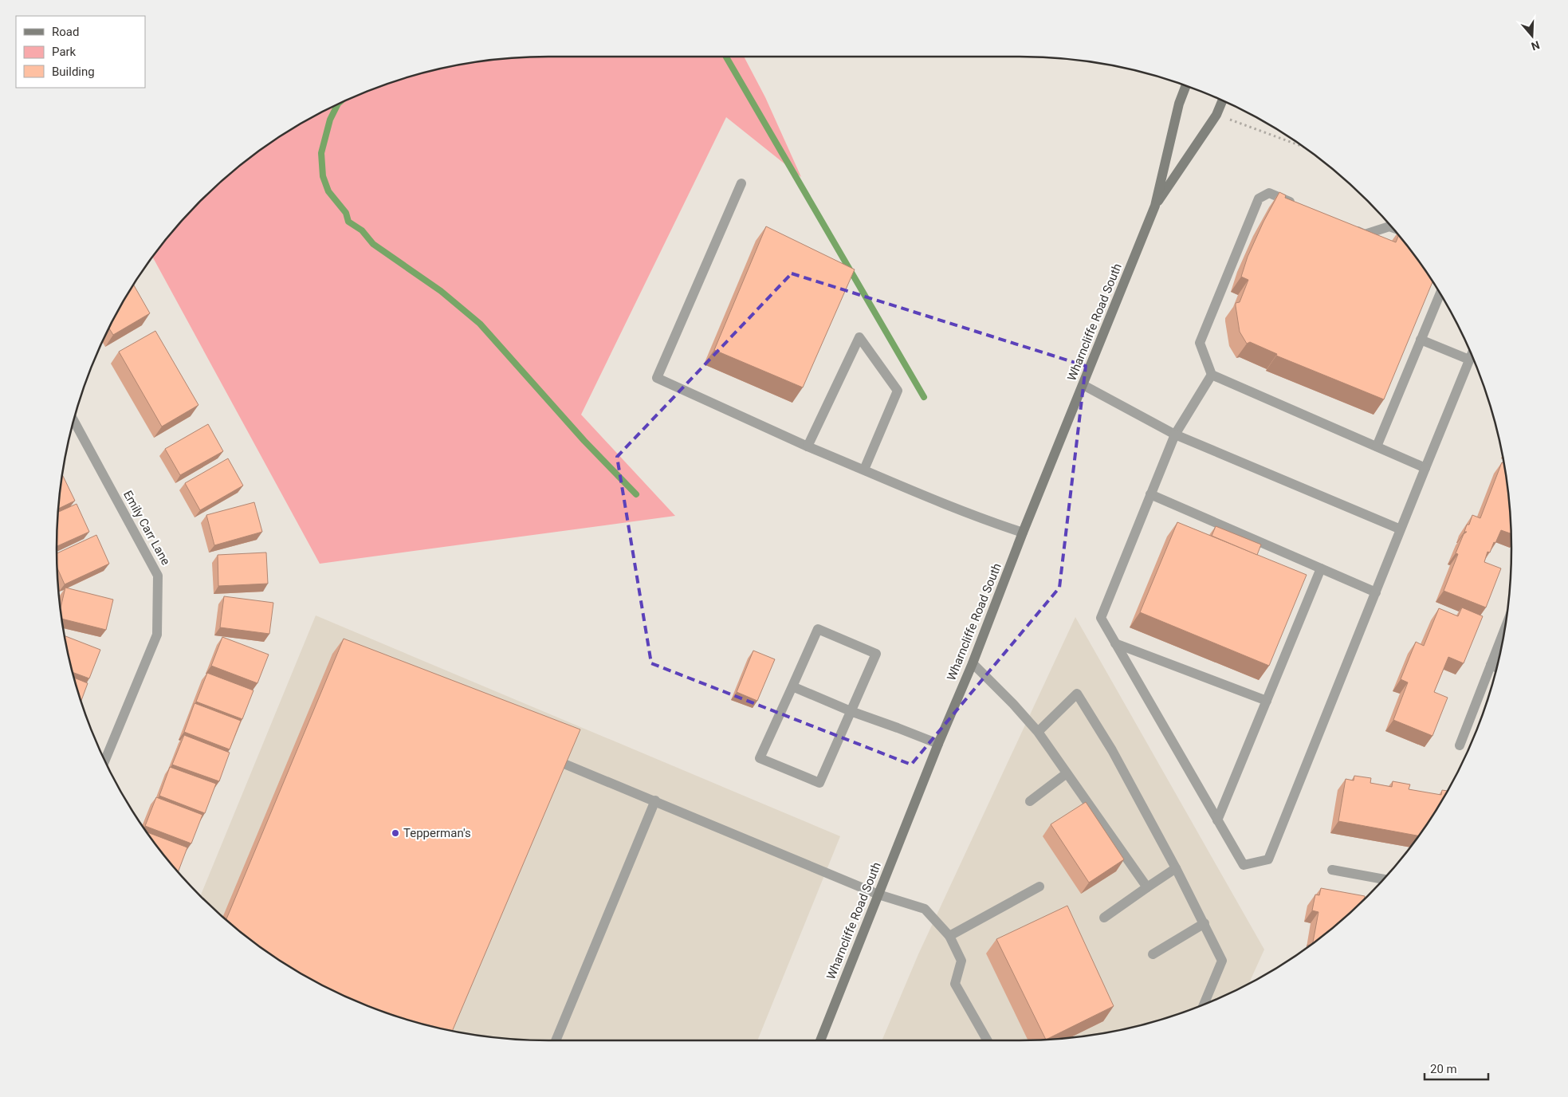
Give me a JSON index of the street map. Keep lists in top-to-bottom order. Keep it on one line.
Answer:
{"streets":{"main road":["Wharncliffe Road South"],"street":["Emily Carr Lane"]},"places":["Tepperman's"],"legend":["Road","Park","Building"],"scale_bar":"20 m","north":"bottom"}
